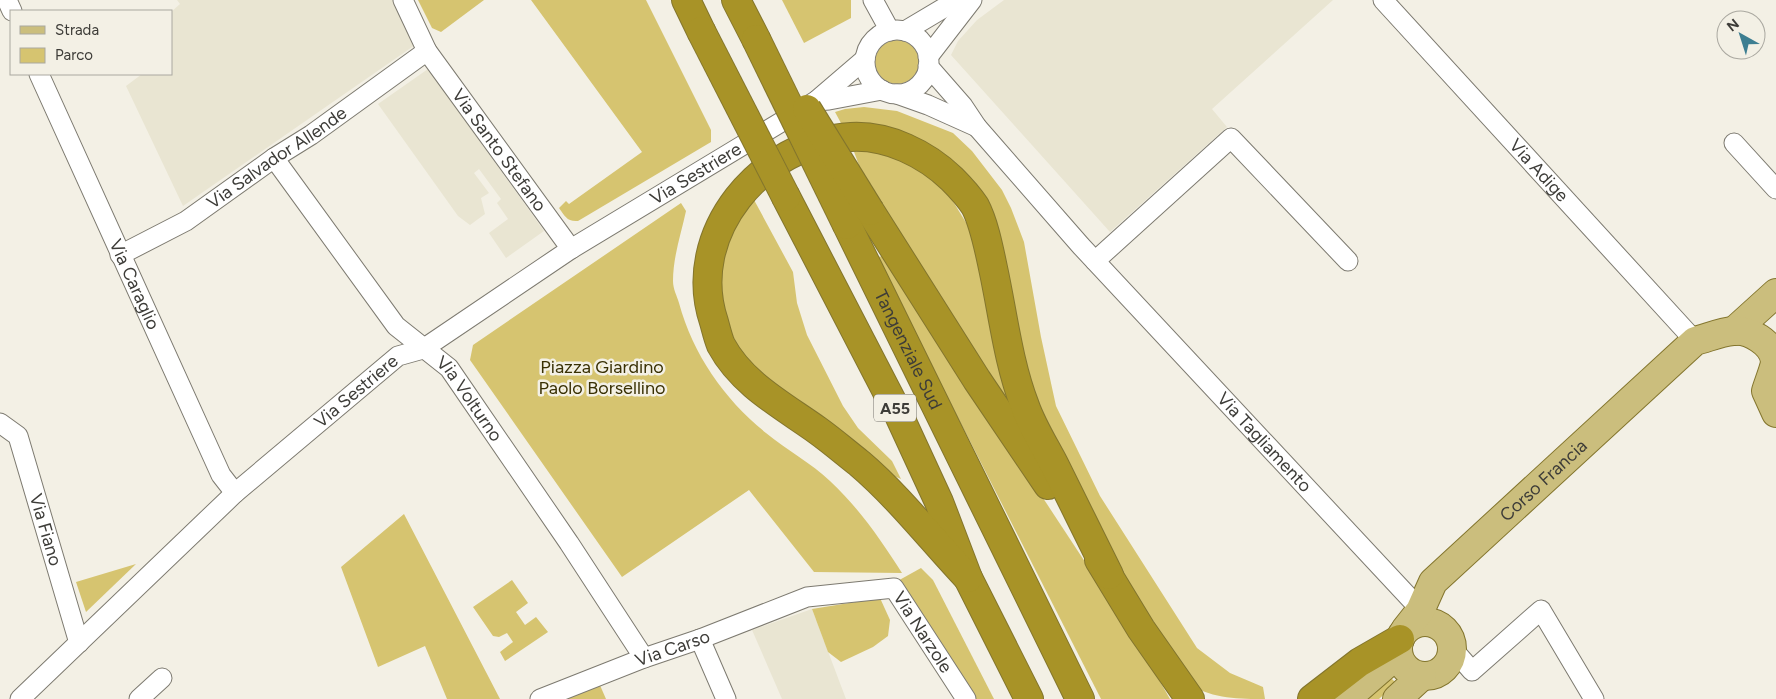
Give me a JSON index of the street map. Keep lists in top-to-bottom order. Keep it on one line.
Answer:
{"streets":{"highway":["Tangenziale Sud","A55"],"main road":["Corso Francia"],"street":["Via Santo Stefano","Via Salvador Allende","Via Adige","Via Sestriere","Via Caraglio","Via Volturno","Via Tagliamento","Via Fiano","Via Narzole","Via Carso"]},"crossings":[["Via Santo Stefano","Via Salvador Allende"],["Via Santo Stefano","Via Sestriere"],["Via Salvador Allende","Via Caraglio"],["Via Salvador Allende","Via Volturno"],["Via Adige","Corso Francia"],["Via Sestriere","Via Caraglio"],["Via Sestriere","Via Volturno"],["Via Sestriere","Via Tagliamento"],["Via Sestriere","Via Fiano"],["Via Volturno","Via Carso"],["Via Tagliamento","Corso Francia"],["Via Narzole","Via Carso"]],"parks":["Piazza Giardino Paolo Borsellino"],"legend":["Strada","Parco"],"north":"top left"}
